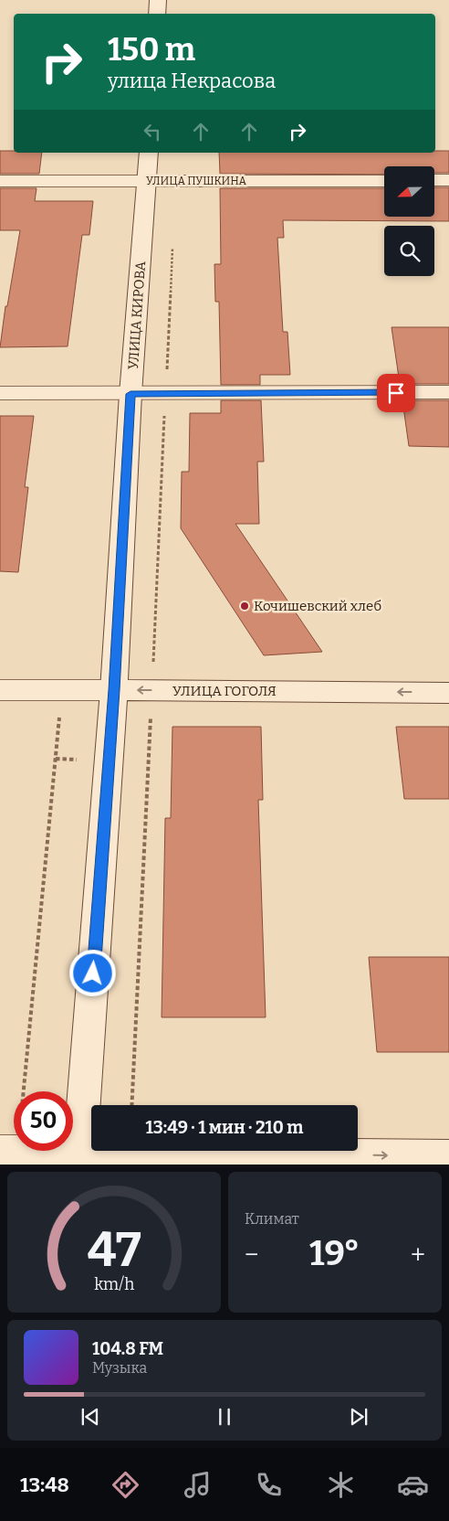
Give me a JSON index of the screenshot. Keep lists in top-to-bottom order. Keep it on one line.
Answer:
{"streets":{"main road":["УЛИЦА ПУШКИНА","УЛИЦА КИРОВА","УЛИЦА ГОГОЛЯ"]},"crossings":[["УЛИЦА ПУШКИНА","УЛИЦА КИРОВА"],["УЛИЦА КИРОВА","УЛИЦА ГОГОЛЯ"]],"one_way":["УЛИЦА ГОГОЛЯ"],"places":["Кочишевский хлеб"],"north":"left","page":{"turn":["150 m","улица Некрасова"],"limit":"50","trip":"13:49 · 1 мин · 210 m","tile":"Климат","heat":["−","19°","+"],"song":["104.8 FM","Музыка"],"tabs":"13:48","gauge":["47","km/h"]}}
